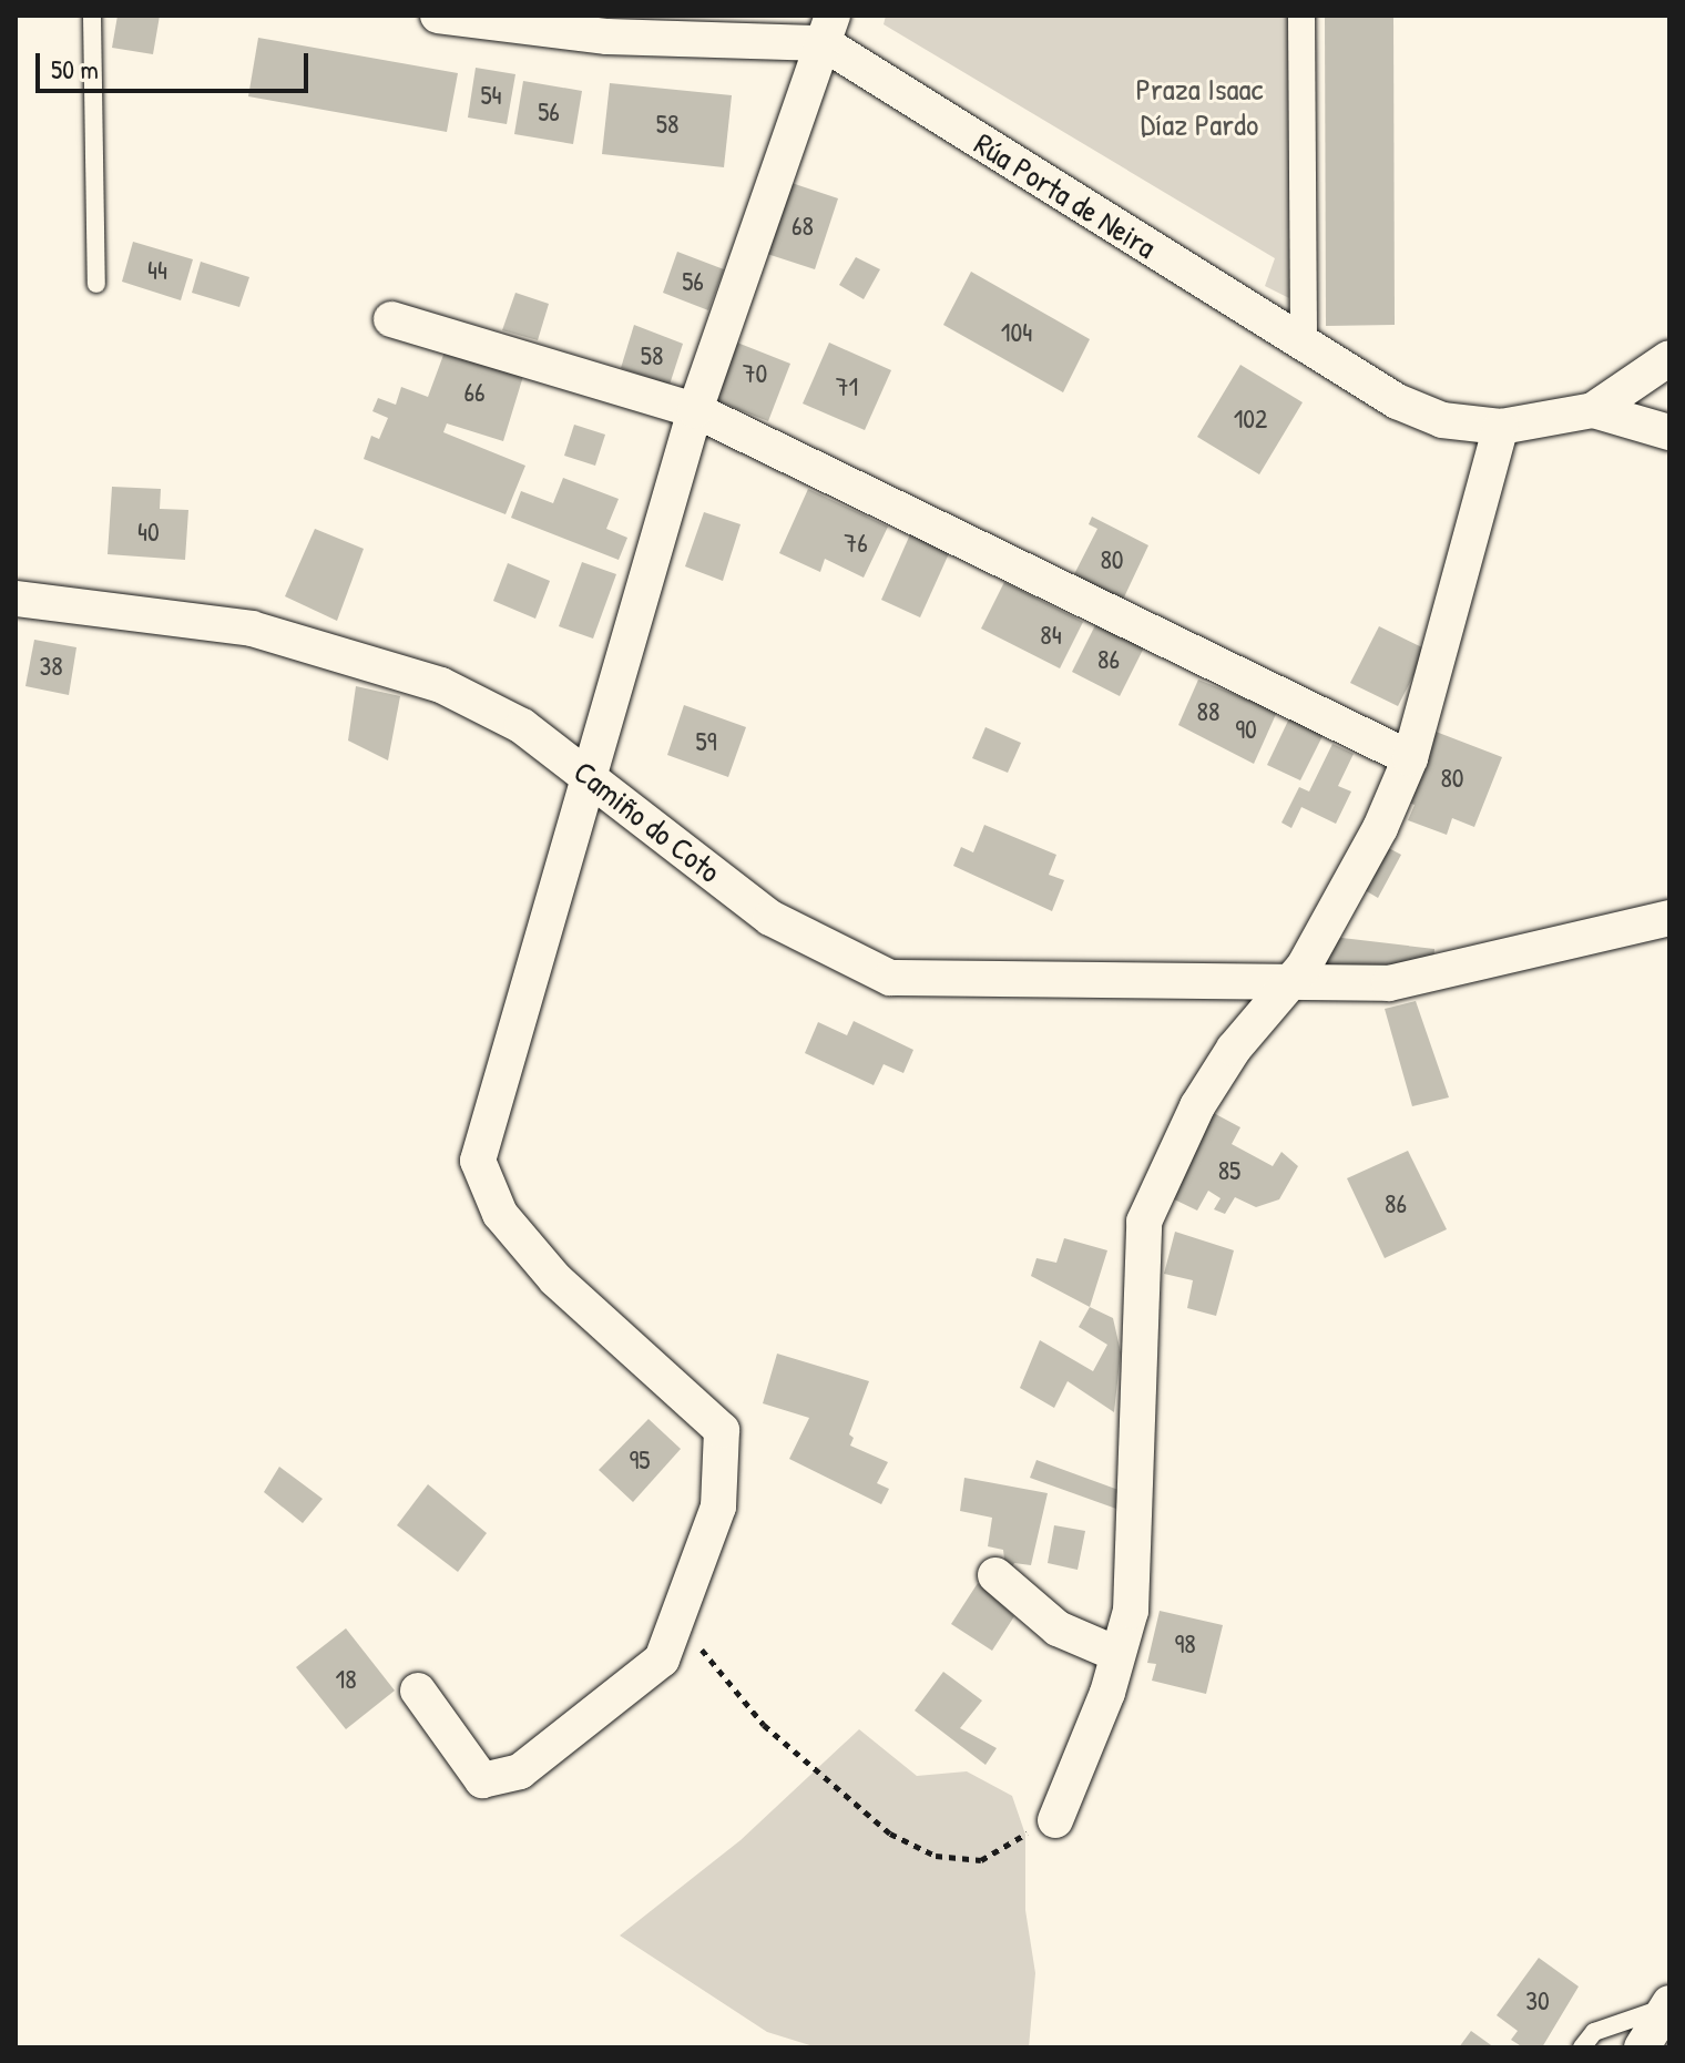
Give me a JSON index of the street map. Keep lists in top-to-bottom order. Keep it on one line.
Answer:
{"streets":{"street":["Rúa Porta de Neira","Camiño do Coto"]},"parks":["Praza Isaac Díaz Pardo"],"house_numbers":["54","56","58","68","44","56","104","58","70","71","66","102","40","76","80","84","86","38","88","90","59","80","85","86","95","98","18","30"],"scale_bar":"50 m"}
